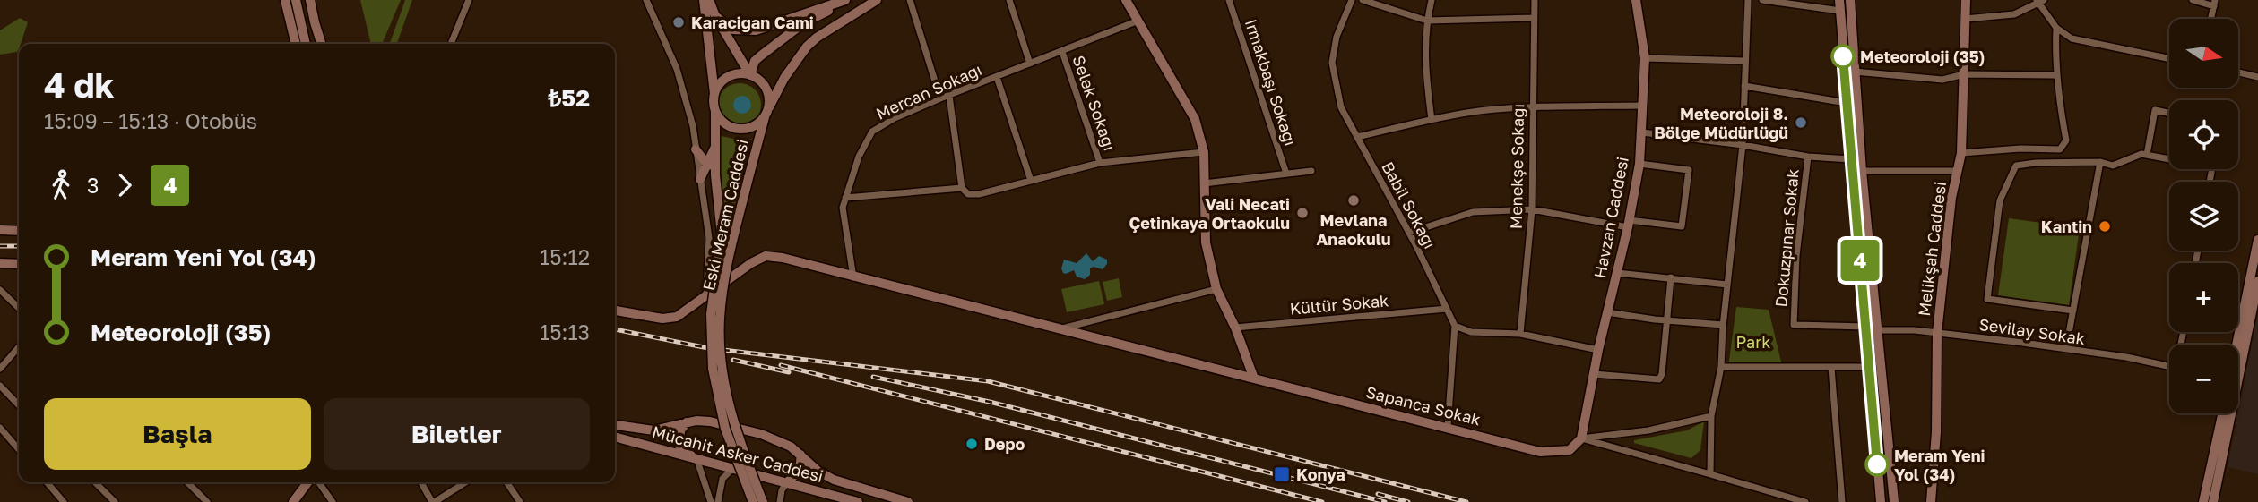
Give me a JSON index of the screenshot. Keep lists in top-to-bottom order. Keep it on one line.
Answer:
{"streets":{"main road":["Eski Meram Caddesi","Havzan Caddesi","Melikşah Caddesi","Sapanca Sokak","Mücahit Asker Caddesi"],"street":["Irmakbaşı Sokağı","Mercan Sokağı","Selek Sokağı","Menekşe Sokağı","Babil Sokağı","Dokuzpınar Sokak","Kültür Sokak","Sevilay Sokak"]},"crossings":[["Mercan Sokağı","Selek Sokağı"],["Mercan Sokağı","Sapanca Sokak"],["Babil Sokağı","Kültür Sokak"],["Babil Sokağı","Sapanca Sokak"],["Havzan Caddesi","Sapanca Sokak"],["Melikşah Caddesi","Sevilay Sokak"]],"parks":["Park"],"places":{"other":["Karaciğan Cami","Meteoroloji (35)","Meteoroloji 8. Bölge Müdürlüğü","Mevlana Anaokulu","Vali Necati Çetinkaya Ortaokulu","Kantin","Depo","Meram Yeni Yol (34)"],"transit":["Konya"]},"lines":["bus line 4"],"north":"right","page":{"on_map":"4","map_buttons":["+","−"],"heading":["4 dk","15:09 – 15:13 · Otobüs","₺52"],"legs":["3","4"],"list":[{"name":"Meram Yeni Yol (34)","value":"15:12"},{"name":"Meteoroloji (35)","value":"15:13"}],"buttons":["Başla","Biletler"]}}
